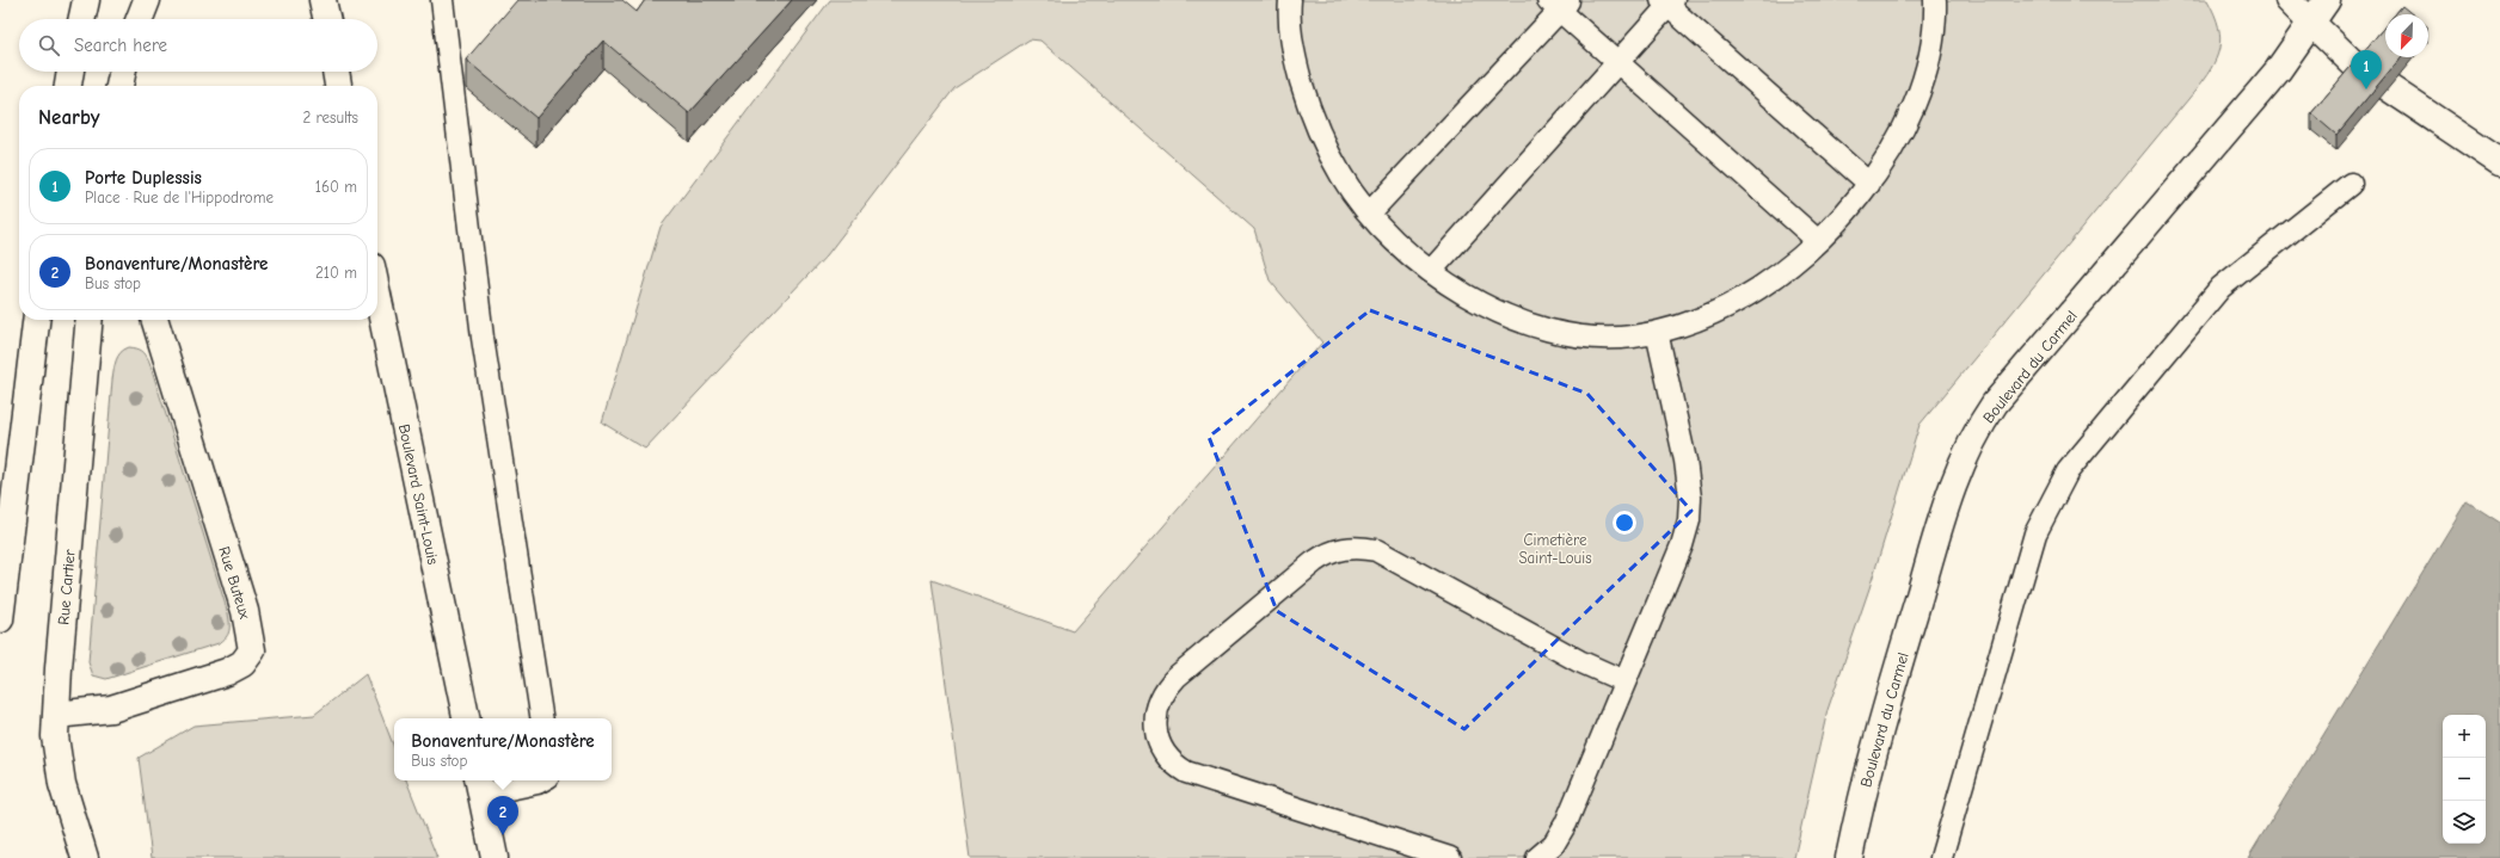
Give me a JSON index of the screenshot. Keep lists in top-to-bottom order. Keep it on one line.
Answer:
{"streets":{"main road":["Boulevard du Carmel","Boulevard Saint-Louis","Rue Buteux","Rue Cartier"]},"crossings":[["Rue Buteux","Rue Cartier"]],"parks":["Cimetière Saint-Louis"],"north":"bottom left","page":{"search":"Search here","pins":["1","2"],"heading":["Nearby","2 results"],"list":[{"mark":"1","name":"Porte Duplessis","note":"Place · Rue de l'Hippodrome","value":"160 m"},{"mark":"2","name":"Bonaventure/Monastère","note":"Bus stop","value":"210 m"}],"map_buttons":["+","−"],"popup":["Bonaventure/Monastère","Bus stop"]}}
